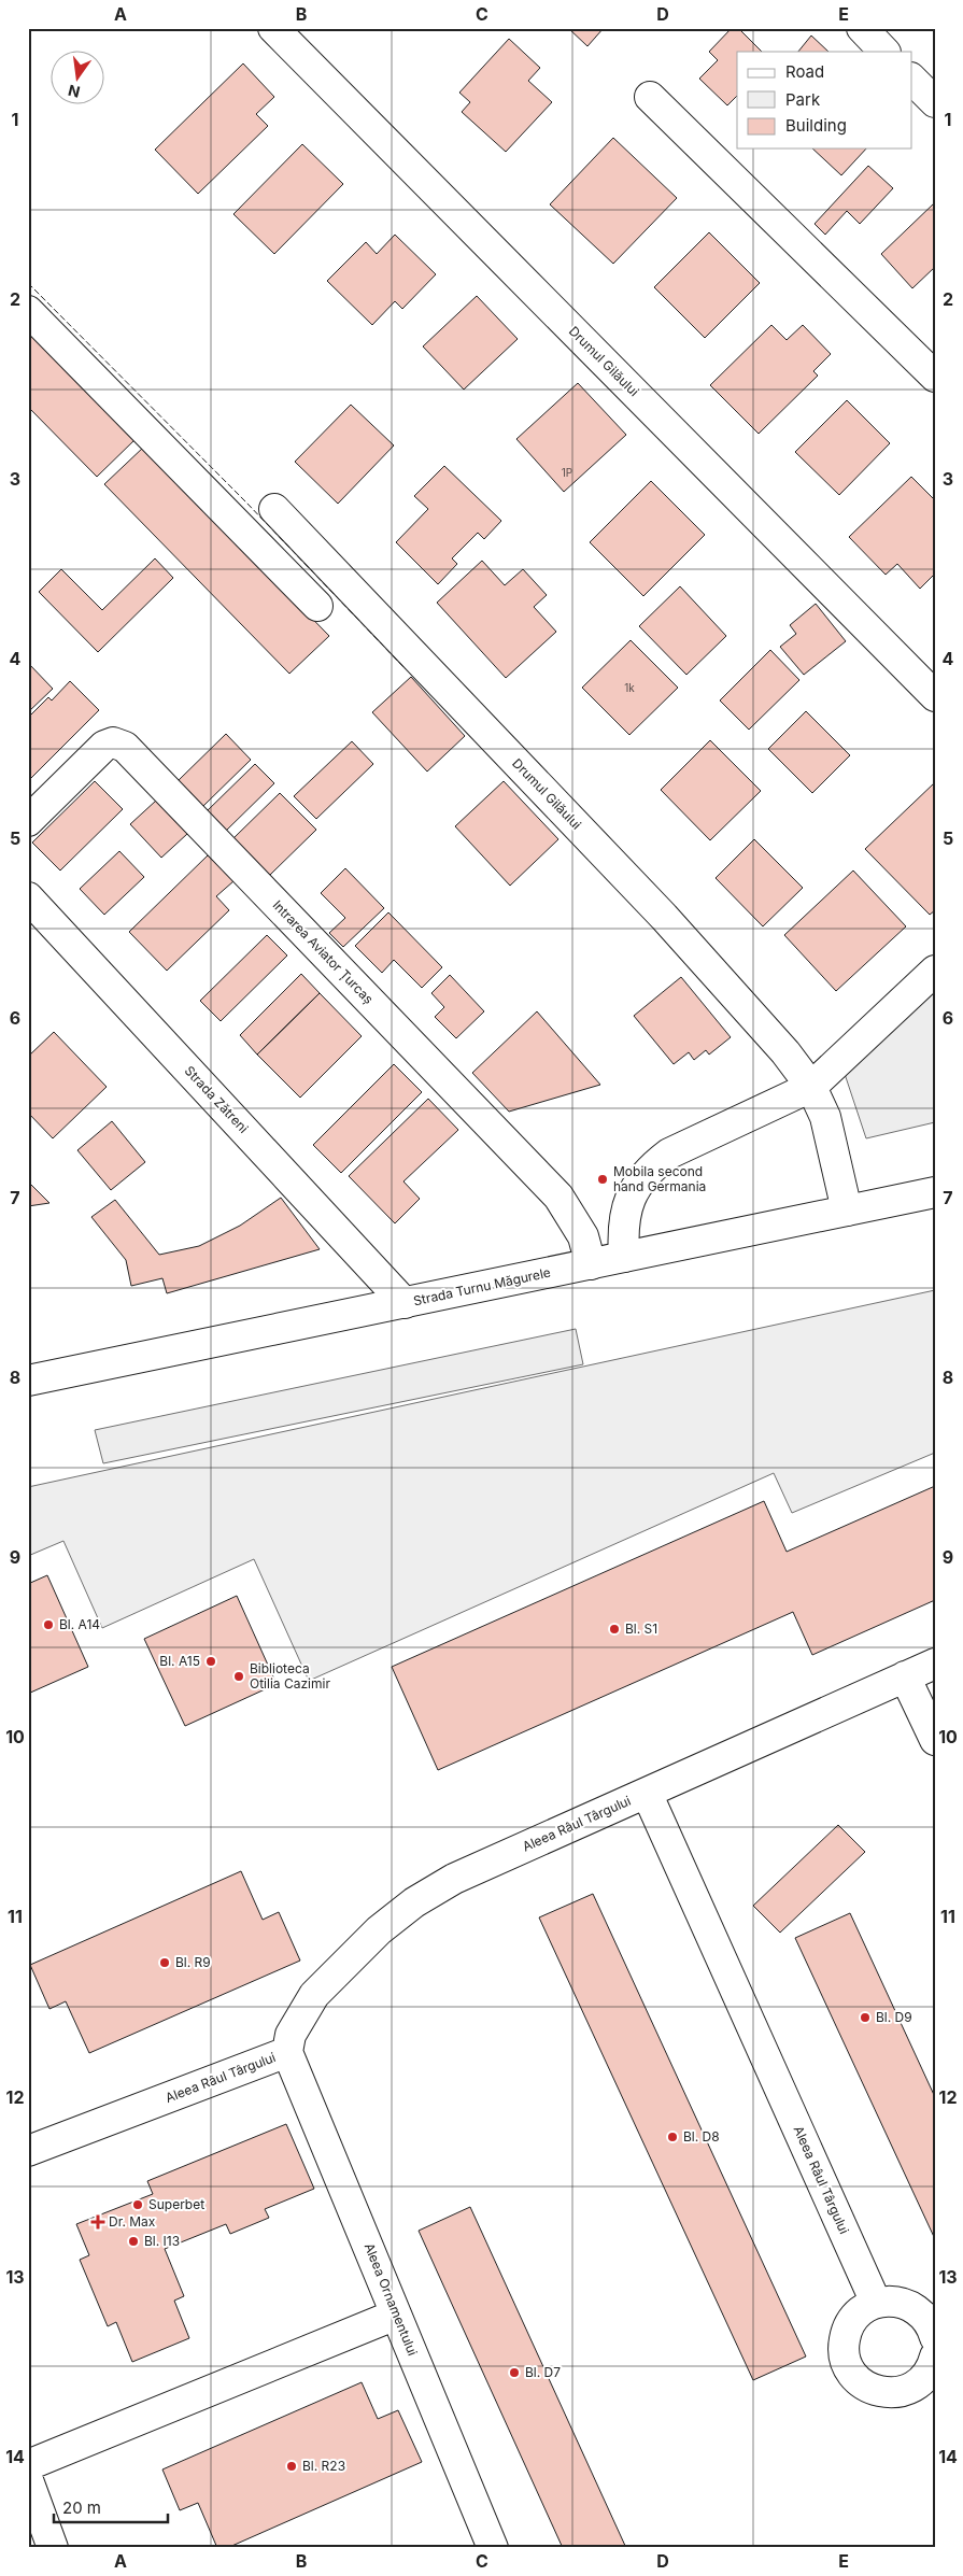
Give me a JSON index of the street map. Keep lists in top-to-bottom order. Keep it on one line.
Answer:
{"streets":{"street":["Drumul Gilăului","Intrarea Aviator Țurcaș","Strada Zătreni","Strada Turnu Măgurele","Aleea Râul Târgului","Aleea Ornamentului"]},"crossings":[["Drumul Gilăului","Strada Turnu Măgurele"],["Intrarea Aviator Țurcaș","Strada Turnu Măgurele"],["Strada Zătreni","Strada Turnu Măgurele"],["Aleea Râul Târgului","Aleea Ornamentului"]],"places":{"other":["Mobila second hand Germania","Bl. A14","Bl. S1","Bl. A15","Biblioteca Otilia Cazimir","Bl. R9","Bl. D9","Bl. D8","Superbet","Bl. I13","Bl. D7","Bl. R23"],"health":["Dr. Max"]},"house_numbers":["1P","1k"],"legend":["Road","Park","Building"],"scale_bar":"20 m","north":"bottom","grid":{"columns":["A","B","C","D","E"],"rows":["1","2","3","4","5","6","7","8","9","10","11","12","13","14"]}}
